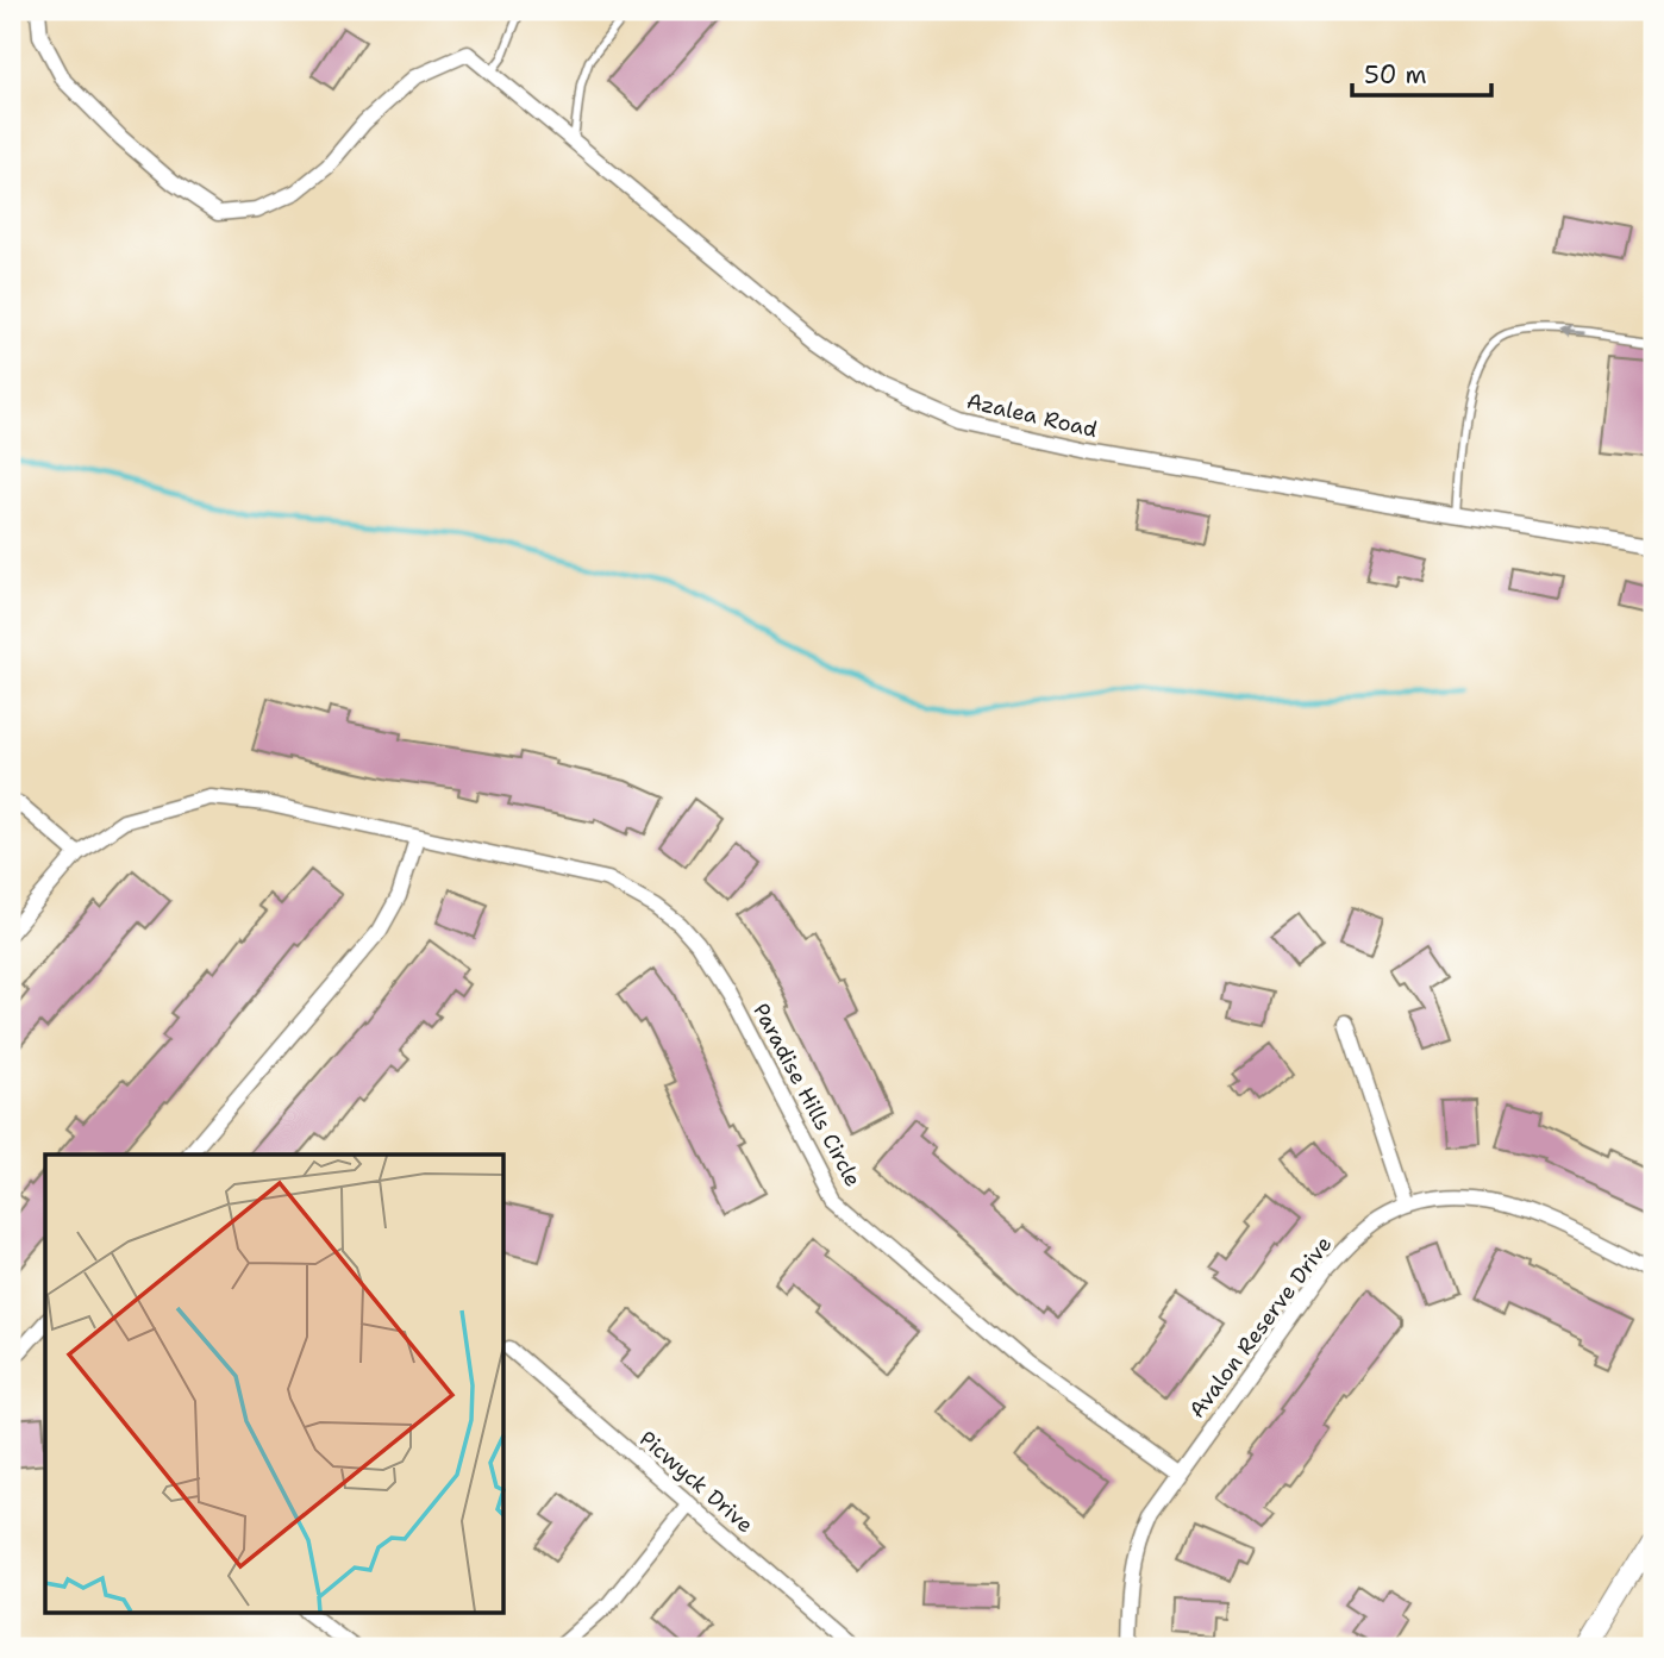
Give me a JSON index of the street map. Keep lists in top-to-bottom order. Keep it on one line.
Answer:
{"streets":{"street":["Azalea Road","Paradise Hills Circle","Avalon Reserve Drive","Picwyck Drive"]},"crossings":[["Paradise Hills Circle","Avalon Reserve Drive"]],"scale_bar":"50 m"}
